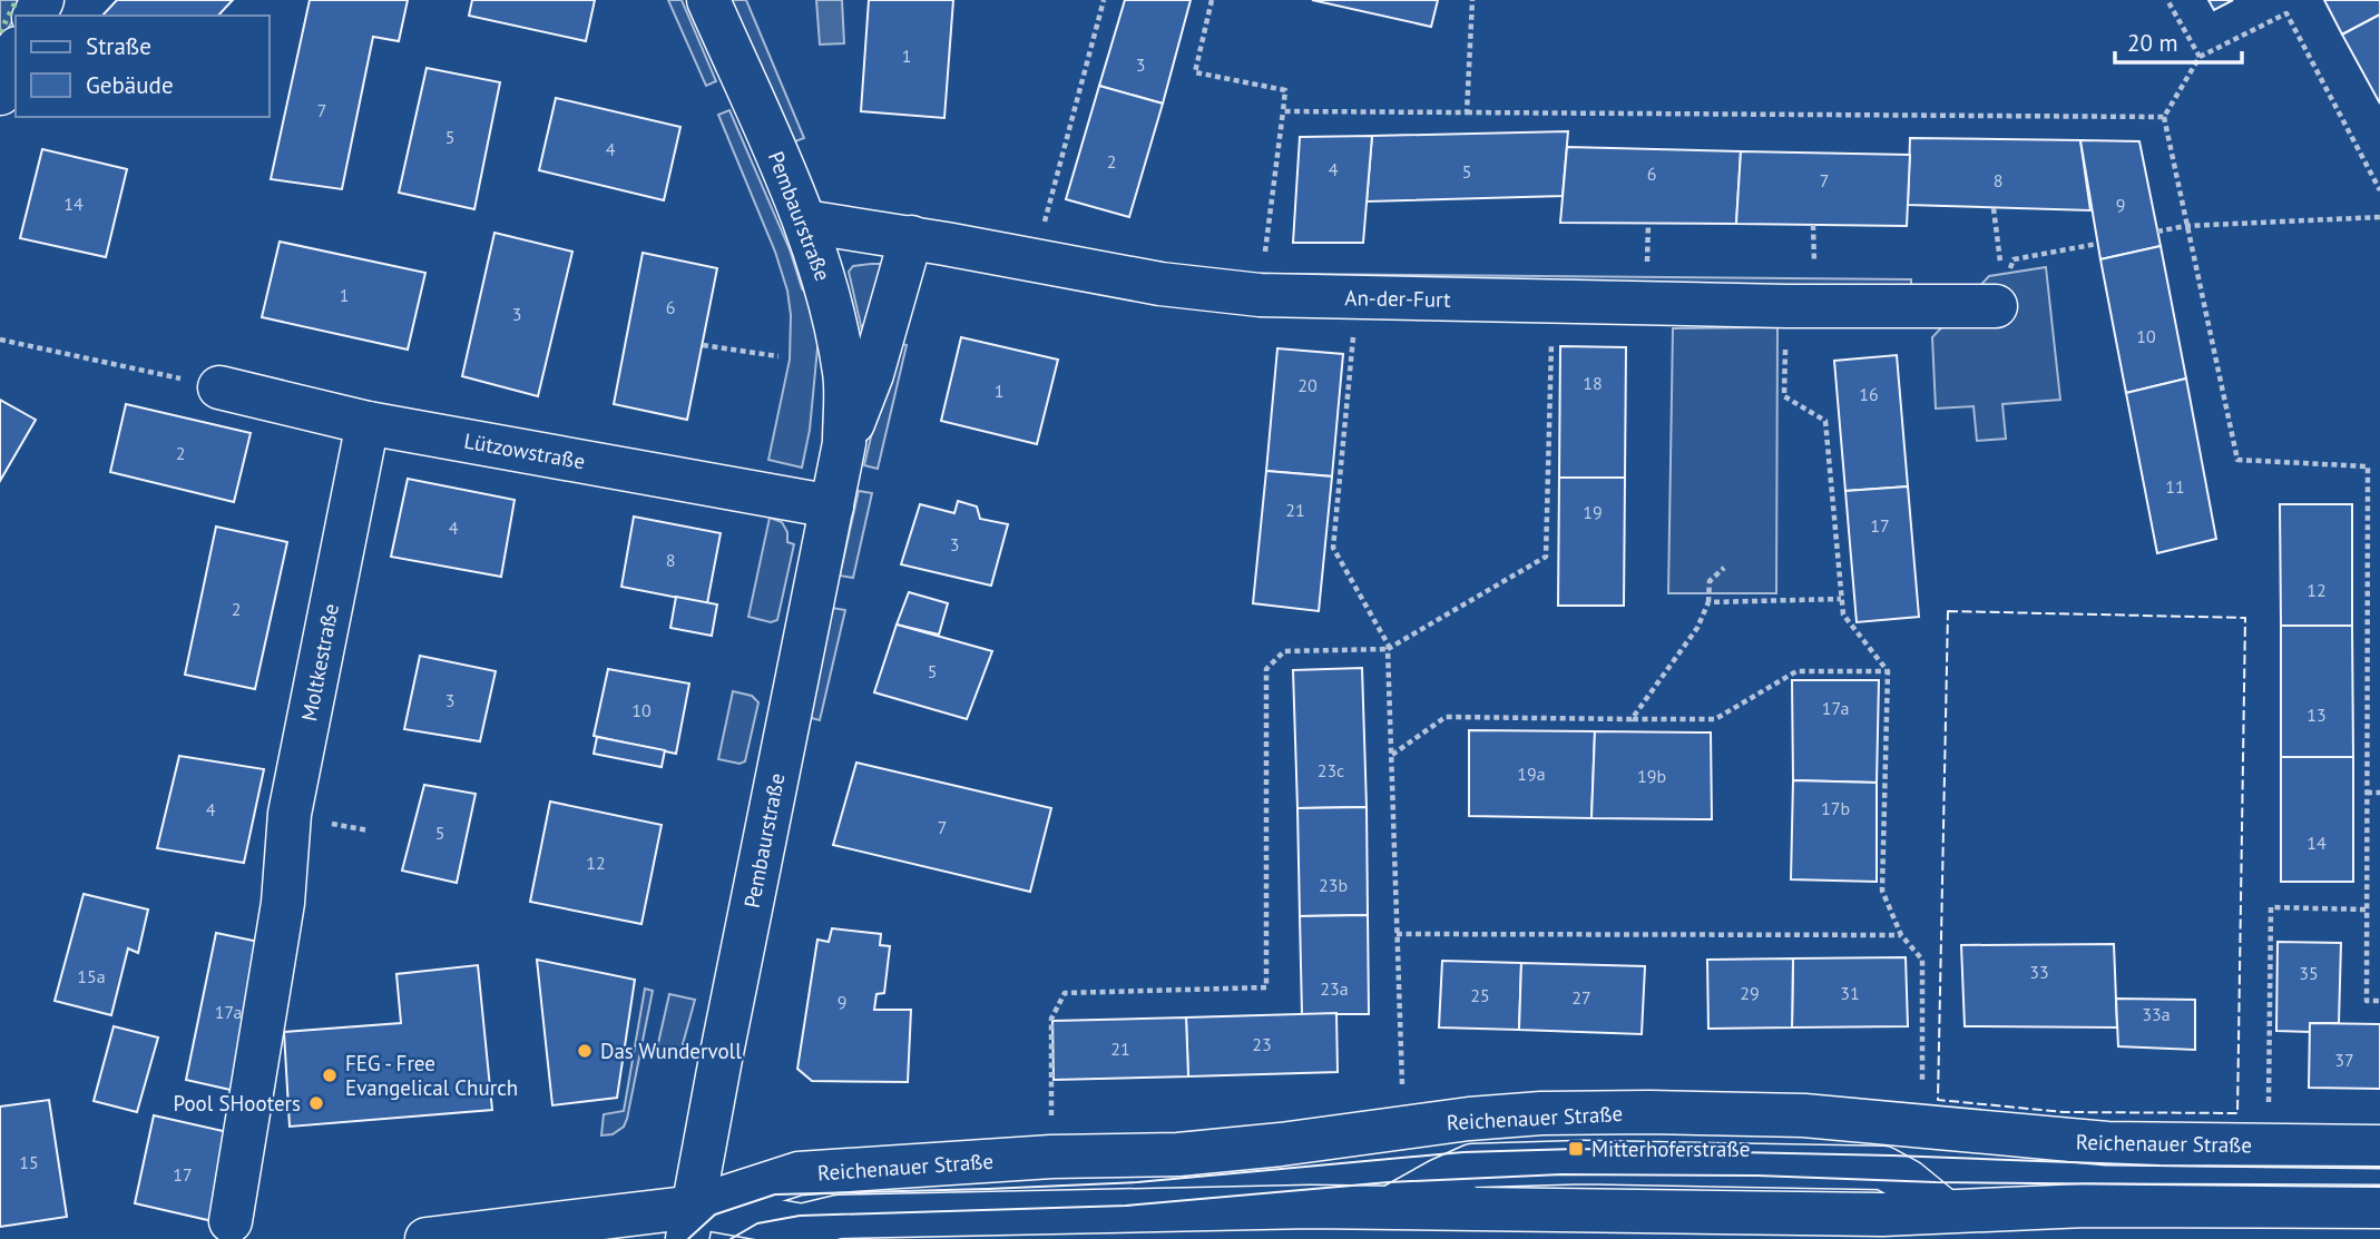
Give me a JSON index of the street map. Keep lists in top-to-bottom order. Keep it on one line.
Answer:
{"streets":{"street":["Pembaurstraße","An-der-Furt","Lützowstraße","Moltkestraße","Reichenauer Straße"]},"crossings":[["Pembaurstraße","An-der-Furt"],["Pembaurstraße","Lützowstraße"],["Pembaurstraße","Reichenauer Straße"],["Lützowstraße","Moltkestraße"]],"places":{"other":["Das Wundervoll","FEG - Free Evangelical Church","Pool SHooters"],"transit":["Mitterhoferstraße"]},"house_numbers":["1","3","7","5","4","2","4","5","6","7","8","14","9","1","6","3","10","18","20","1","16","2","11","21","19","17","4","3","8","12","2","5","3","17a","10","13","23c","19a","19b","17b","4","7","5","14","12","23b","33","35","15a","23a","29","31","25","27","9","17a","33a","23","21","37","15","17"],"legend":["Straße","Gebäude"],"scale_bar":"20 m"}
